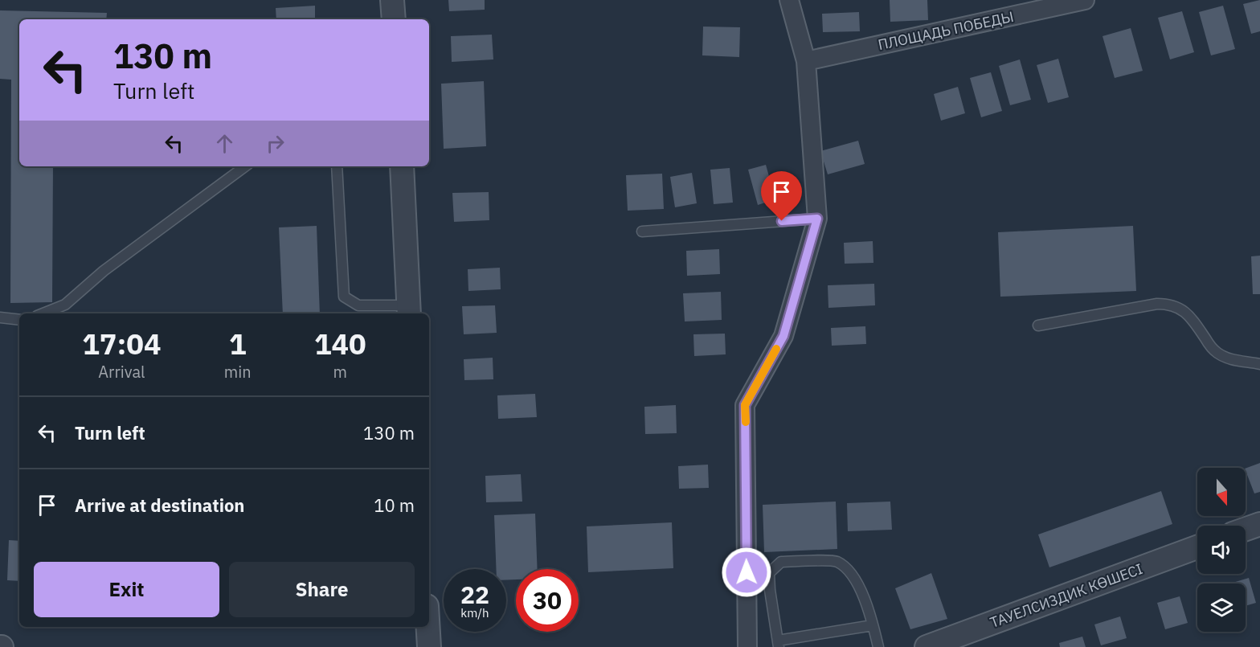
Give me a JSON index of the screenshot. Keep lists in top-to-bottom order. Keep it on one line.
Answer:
{"streets":{"street":["ПЛОЩАДЬ ПОБЕДЫ","ТАУЕЛСИЗДИК КӨШЕСІ"]},"north":"bottom","page":{"turn":["130 m","Turn left"],"eta":["17:04","Arrival","1","min","140","m"],"list":[{"name":"Turn left","value":"130 m"},{"name":"Arrive at destination","value":"10 m"}],"buttons":["Exit","Share"],"speed":"22 km/h","limit":"30"}}
